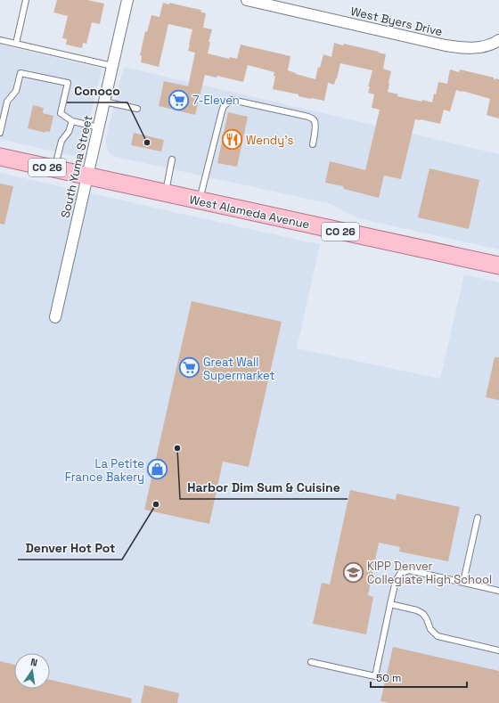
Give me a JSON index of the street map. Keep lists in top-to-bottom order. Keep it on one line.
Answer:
{"streets":{"main road":["CO 26","West Alameda Avenue"],"street":["West Byers Drive","South Yuma Street"]},"crossings":[["South Yuma Street","West Alameda Avenue"]],"places":{"supermarket":["7-Eleven","Great Wall Supermarket"],"restaurant":["Wendy's"],"other":["Conoco","Harbor Dim Sum & Cuisine","Denver Hot Pot"],"shop":["La Petite France Bakery"],"school or university":["KIPP Denver Collegiate High School"]},"scale_bar":"50 m","north":"top"}
